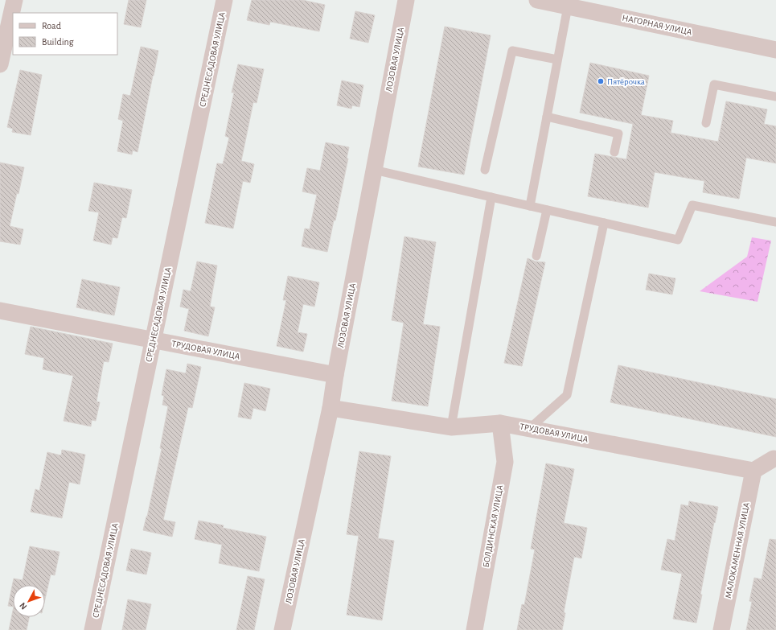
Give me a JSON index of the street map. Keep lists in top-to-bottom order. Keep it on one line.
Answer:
{"streets":{"street":["НАГОРНАЯ УЛИЦА","СРЕДНЕСАДОВАЯ УЛИЦА","ЛОЗОВАЯ УЛИЦА","ТРУДОВАЯ УЛИЦА","БОЛДИНСКАЯ УЛИЦА","МАЛОКАМЕННАЯ УЛИЦА"]},"crossings":[["СРЕДНЕСАДОВАЯ УЛИЦА","ТРУДОВАЯ УЛИЦА"],["ЛОЗОВАЯ УЛИЦА","ТРУДОВАЯ УЛИЦА"],["ТРУДОВАЯ УЛИЦА","БОЛДИНСКАЯ УЛИЦА"],["ТРУДОВАЯ УЛИЦА","МАЛОКАМЕННАЯ УЛИЦА"]],"places":["Пятёрочка"],"legend":["Road","Building"],"north":"bottom left"}
